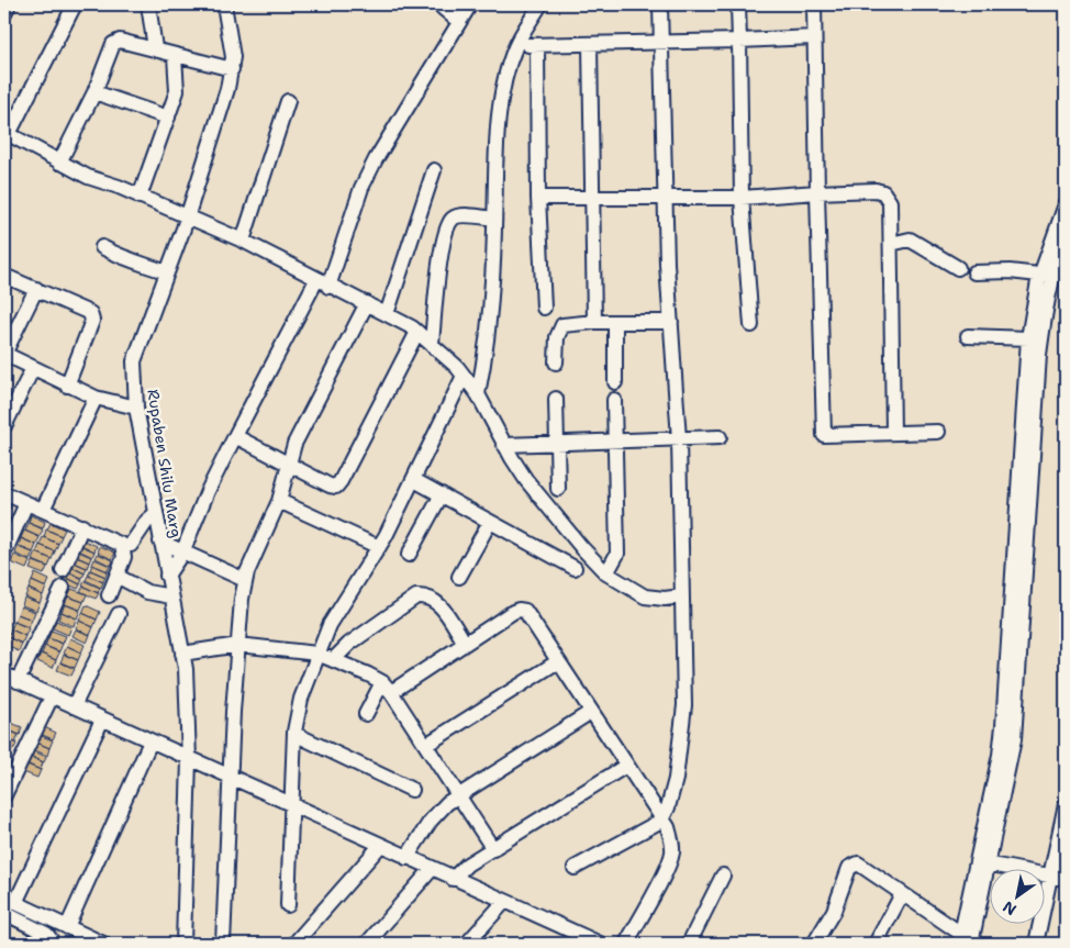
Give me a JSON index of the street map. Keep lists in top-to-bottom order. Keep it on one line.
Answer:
{"streets":{"street":["Rupaben Shilu Marg"]},"north":"bottom left"}
